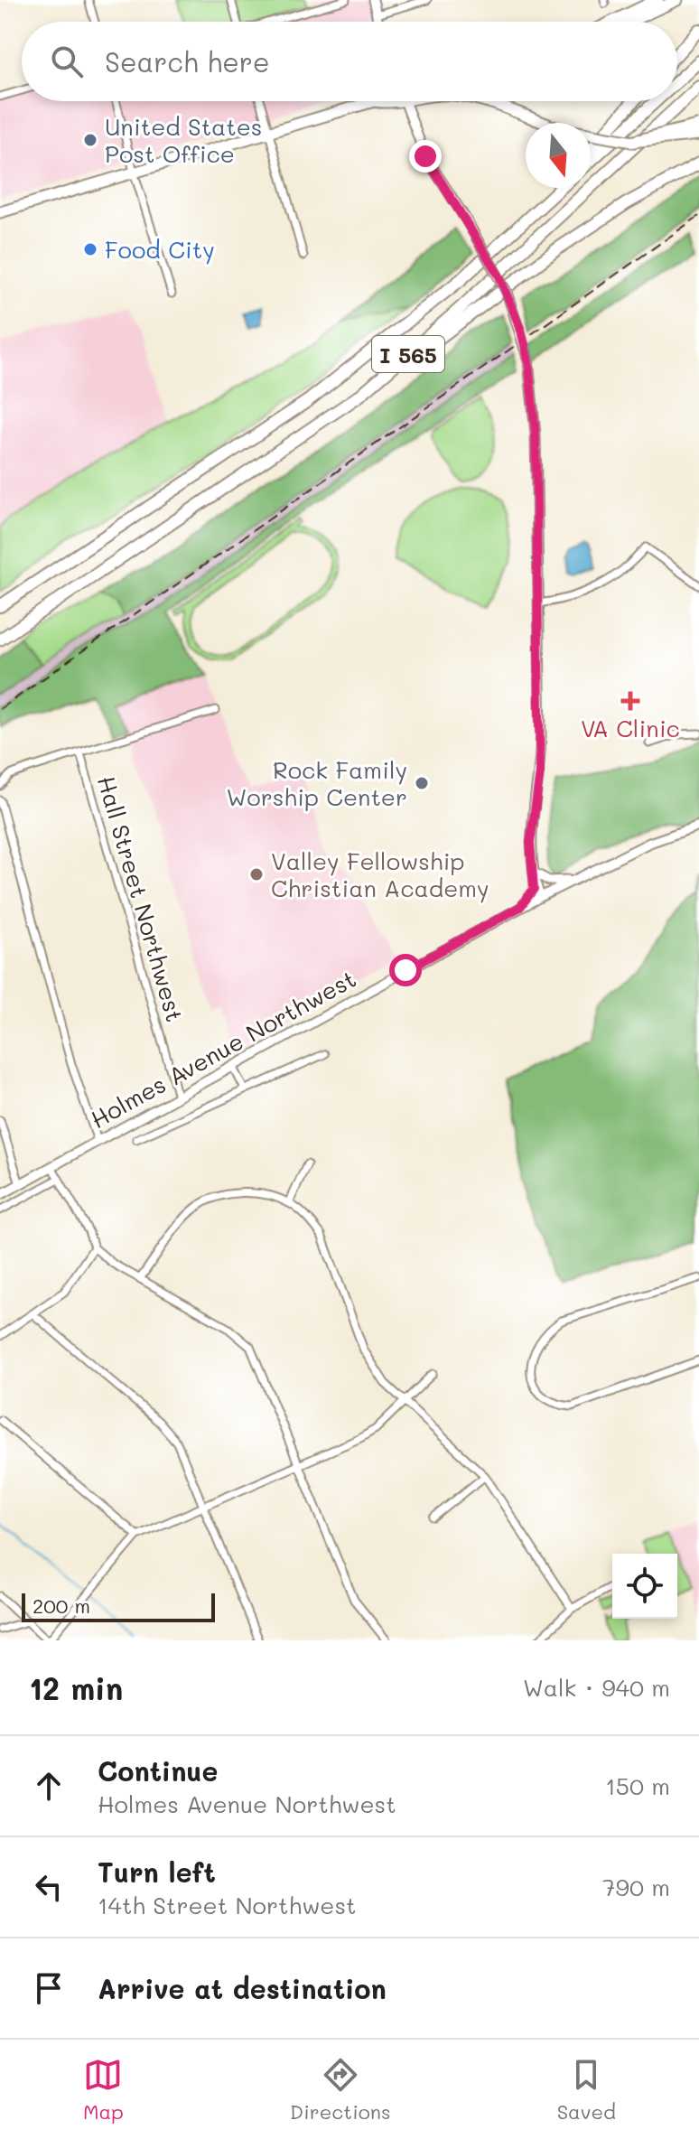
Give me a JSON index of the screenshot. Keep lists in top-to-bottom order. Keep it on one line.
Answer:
{"streets":{"highway":["I 565"],"main road":["Holmes Avenue Northwest"],"street":["Hall Street Northwest"]},"crossings":[["Hall Street Northwest","Holmes Avenue Northwest"]],"places":{"other":["United States Post Office","Food City","Rock Family Worship Center","Valley Fellowship Christian Academy"],"health":["VA Clinic"]},"scale_bar":"200 m","north":"bottom","page":{"search":"Search here","scale":"200 m","heading":["12 min","Walk · 940 m"],"list":[["Continue","Holmes Avenue Northwest","150 m"],["Turn left","14th Street Northwest","790 m"],"Arrive at destination"],"nav":["Map","Directions","Saved"]}}
